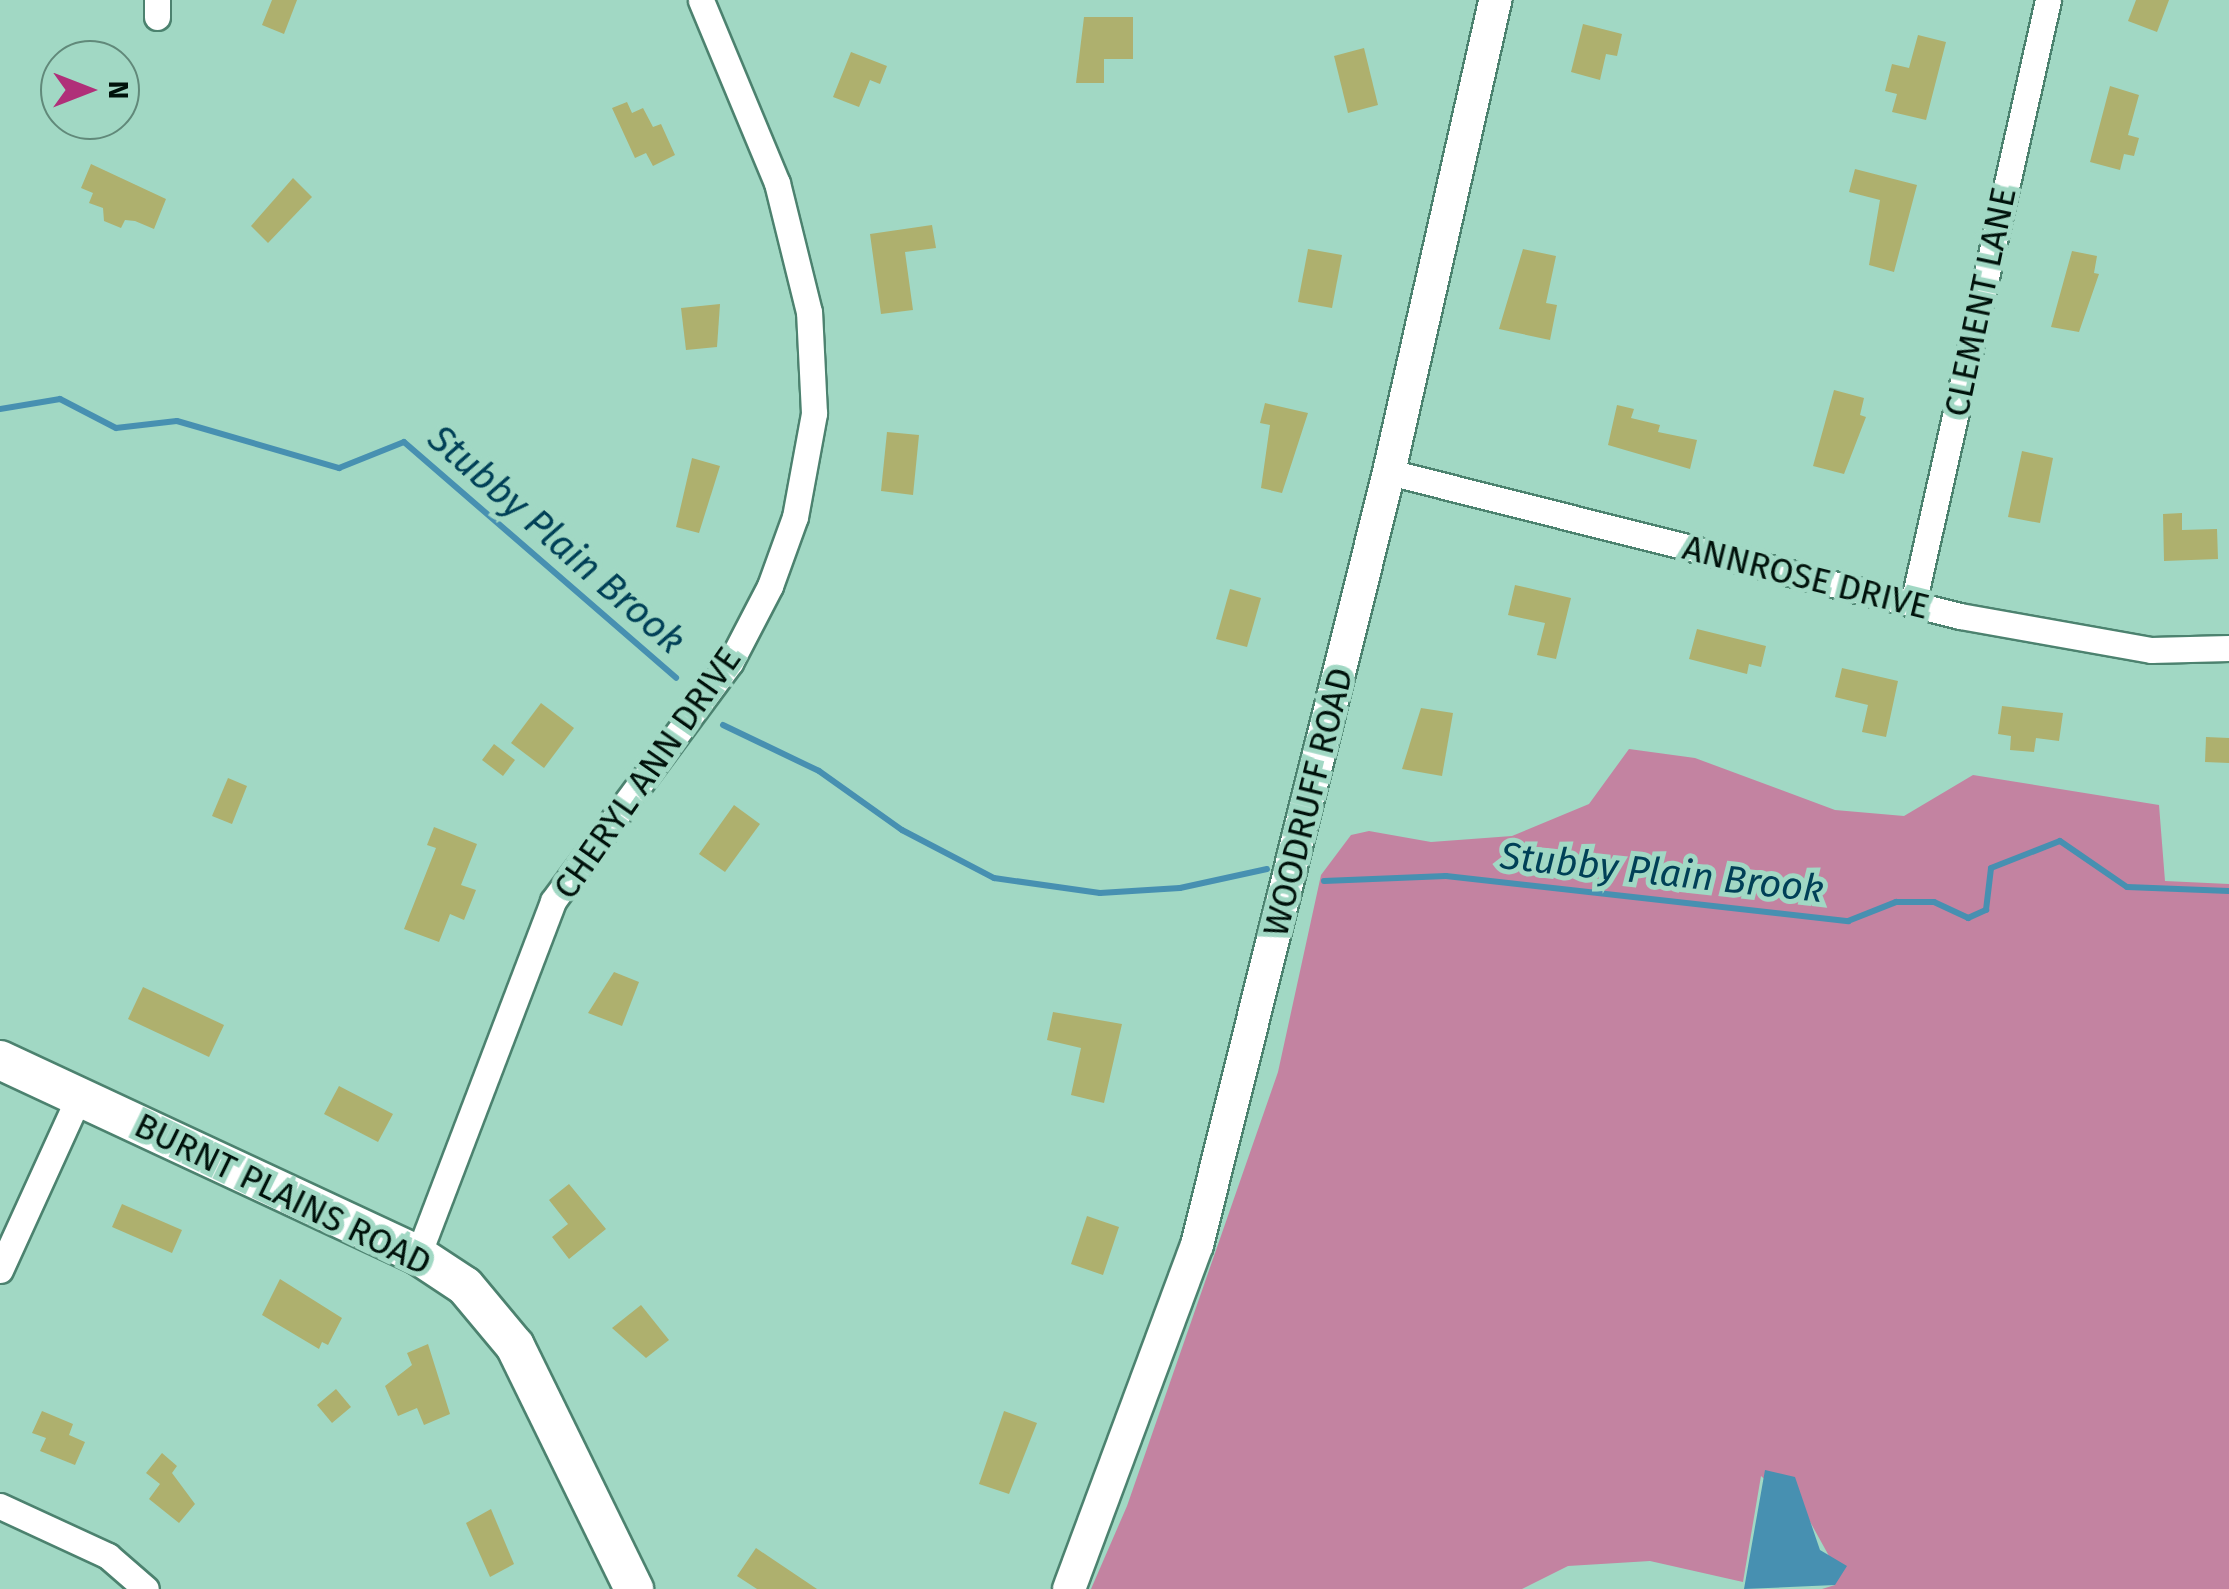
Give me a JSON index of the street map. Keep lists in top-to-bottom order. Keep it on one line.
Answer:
{"streets":{"main road":["BURNT PLAINS ROAD"],"street":["CLEMENT LANE","ANNROSE DRIVE","CHERYL ANN DRIVE","WOODRUFF ROAD"]},"crossings":[["CLEMENT LANE","ANNROSE DRIVE"],["ANNROSE DRIVE","WOODRUFF ROAD"],["CHERYL ANN DRIVE","BURNT PLAINS ROAD"]],"water":["Stubby Plain Brook"],"north":"right"}
